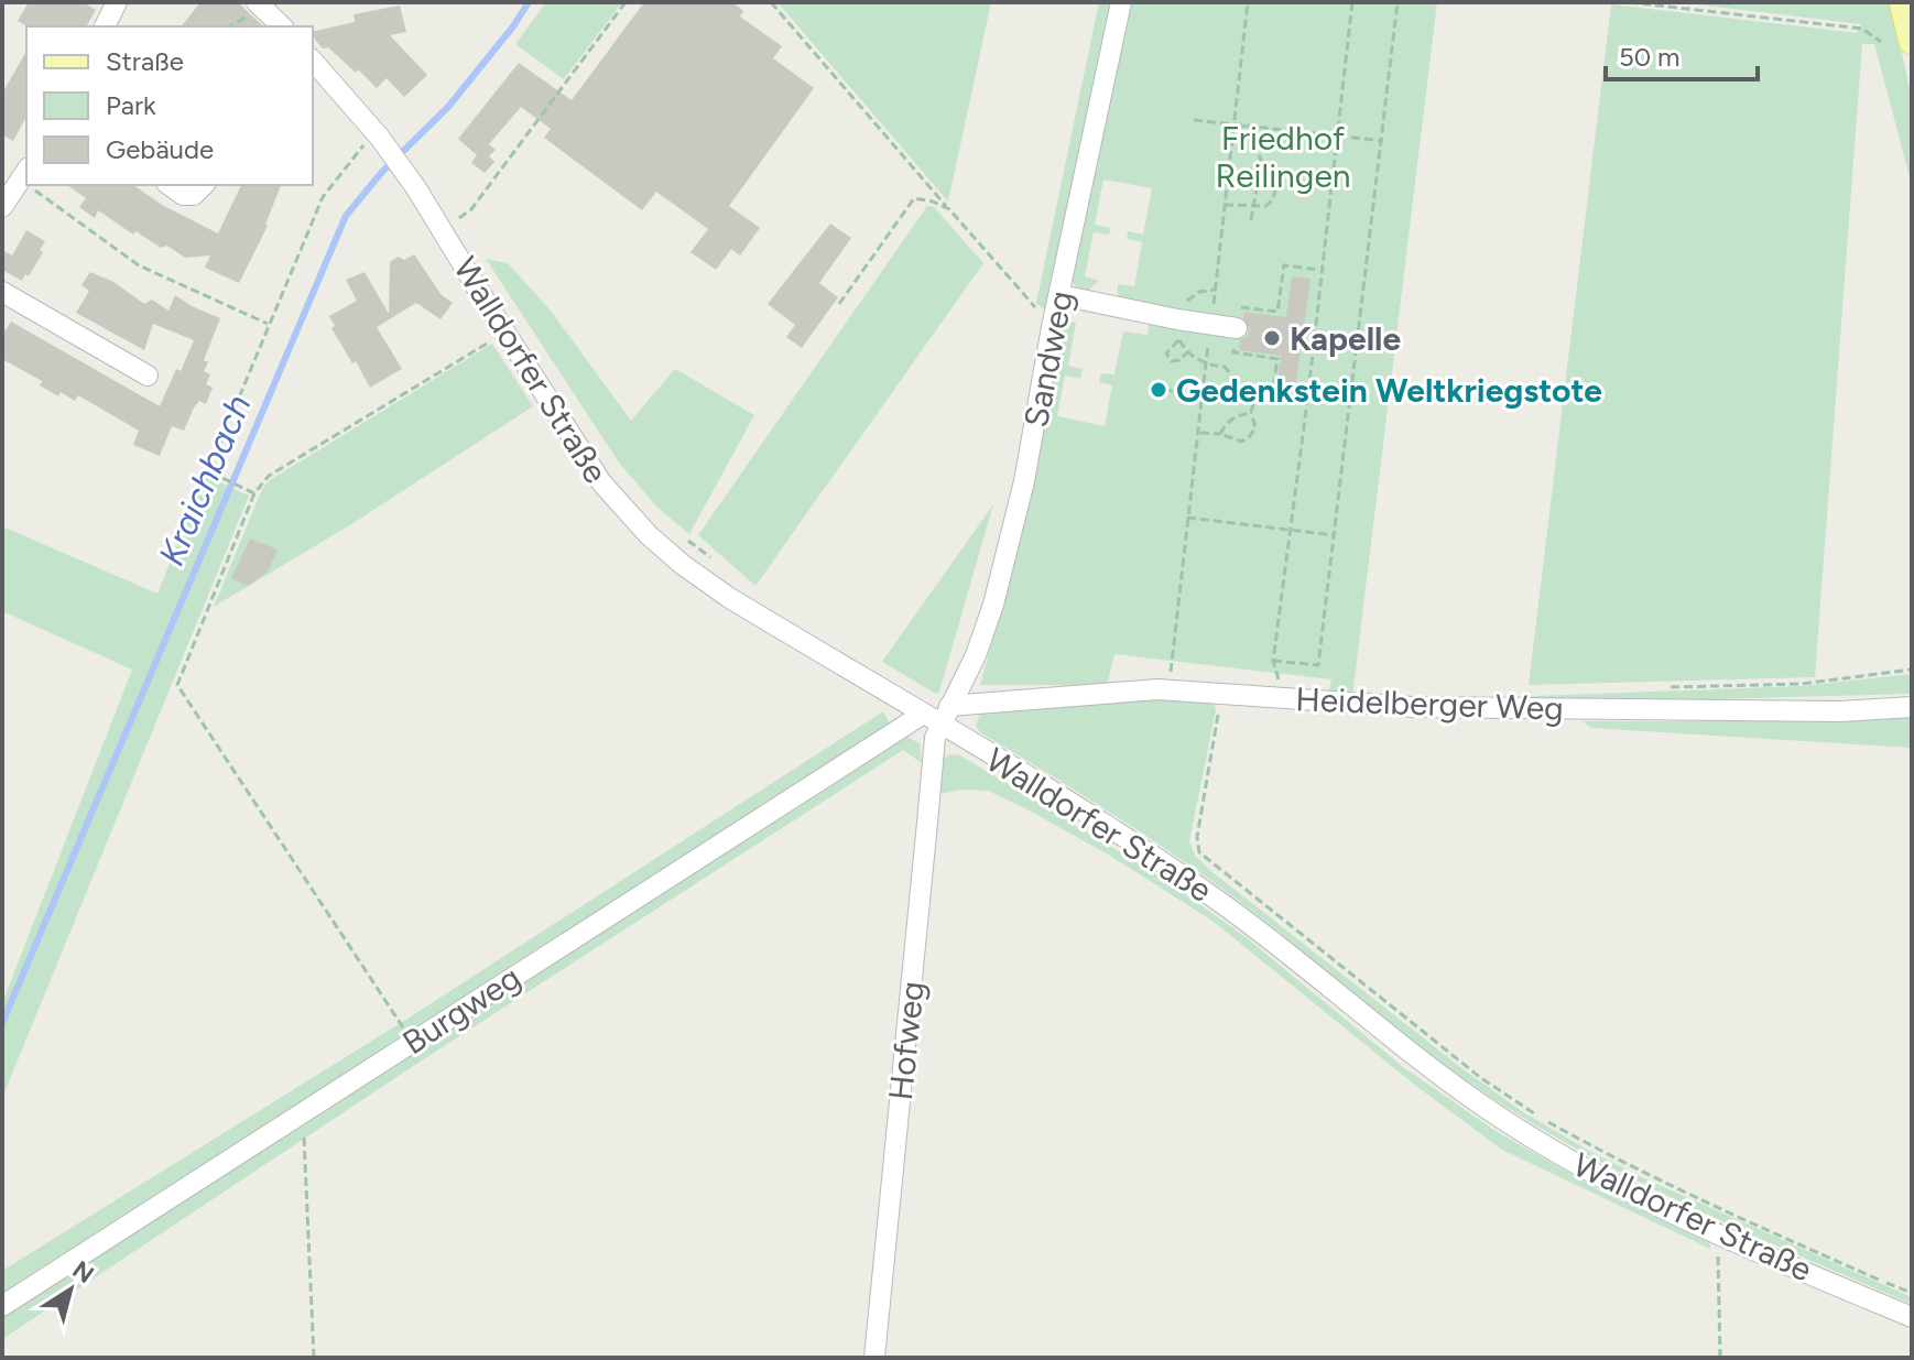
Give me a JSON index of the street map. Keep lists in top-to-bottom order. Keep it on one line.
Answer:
{"streets":{"street":["Sandweg","Walldorfer Straße","Heidelberger Weg","Burgweg","Hofweg"]},"crossings":[["Sandweg","Walldorfer Straße"],["Sandweg","Heidelberger Weg"],["Sandweg","Hofweg"],["Walldorfer Straße","Heidelberger Weg"],["Walldorfer Straße","Burgweg"],["Walldorfer Straße","Hofweg"],["Heidelberger Weg","Hofweg"]],"water":["Kraichbach"],"parks":["Friedhof Reilingen"],"places":["Kapelle","Gedenkstein Weltkriegstote"],"legend":["Straße","Park","Gebäude"],"scale_bar":"50 m","north":"top right"}
